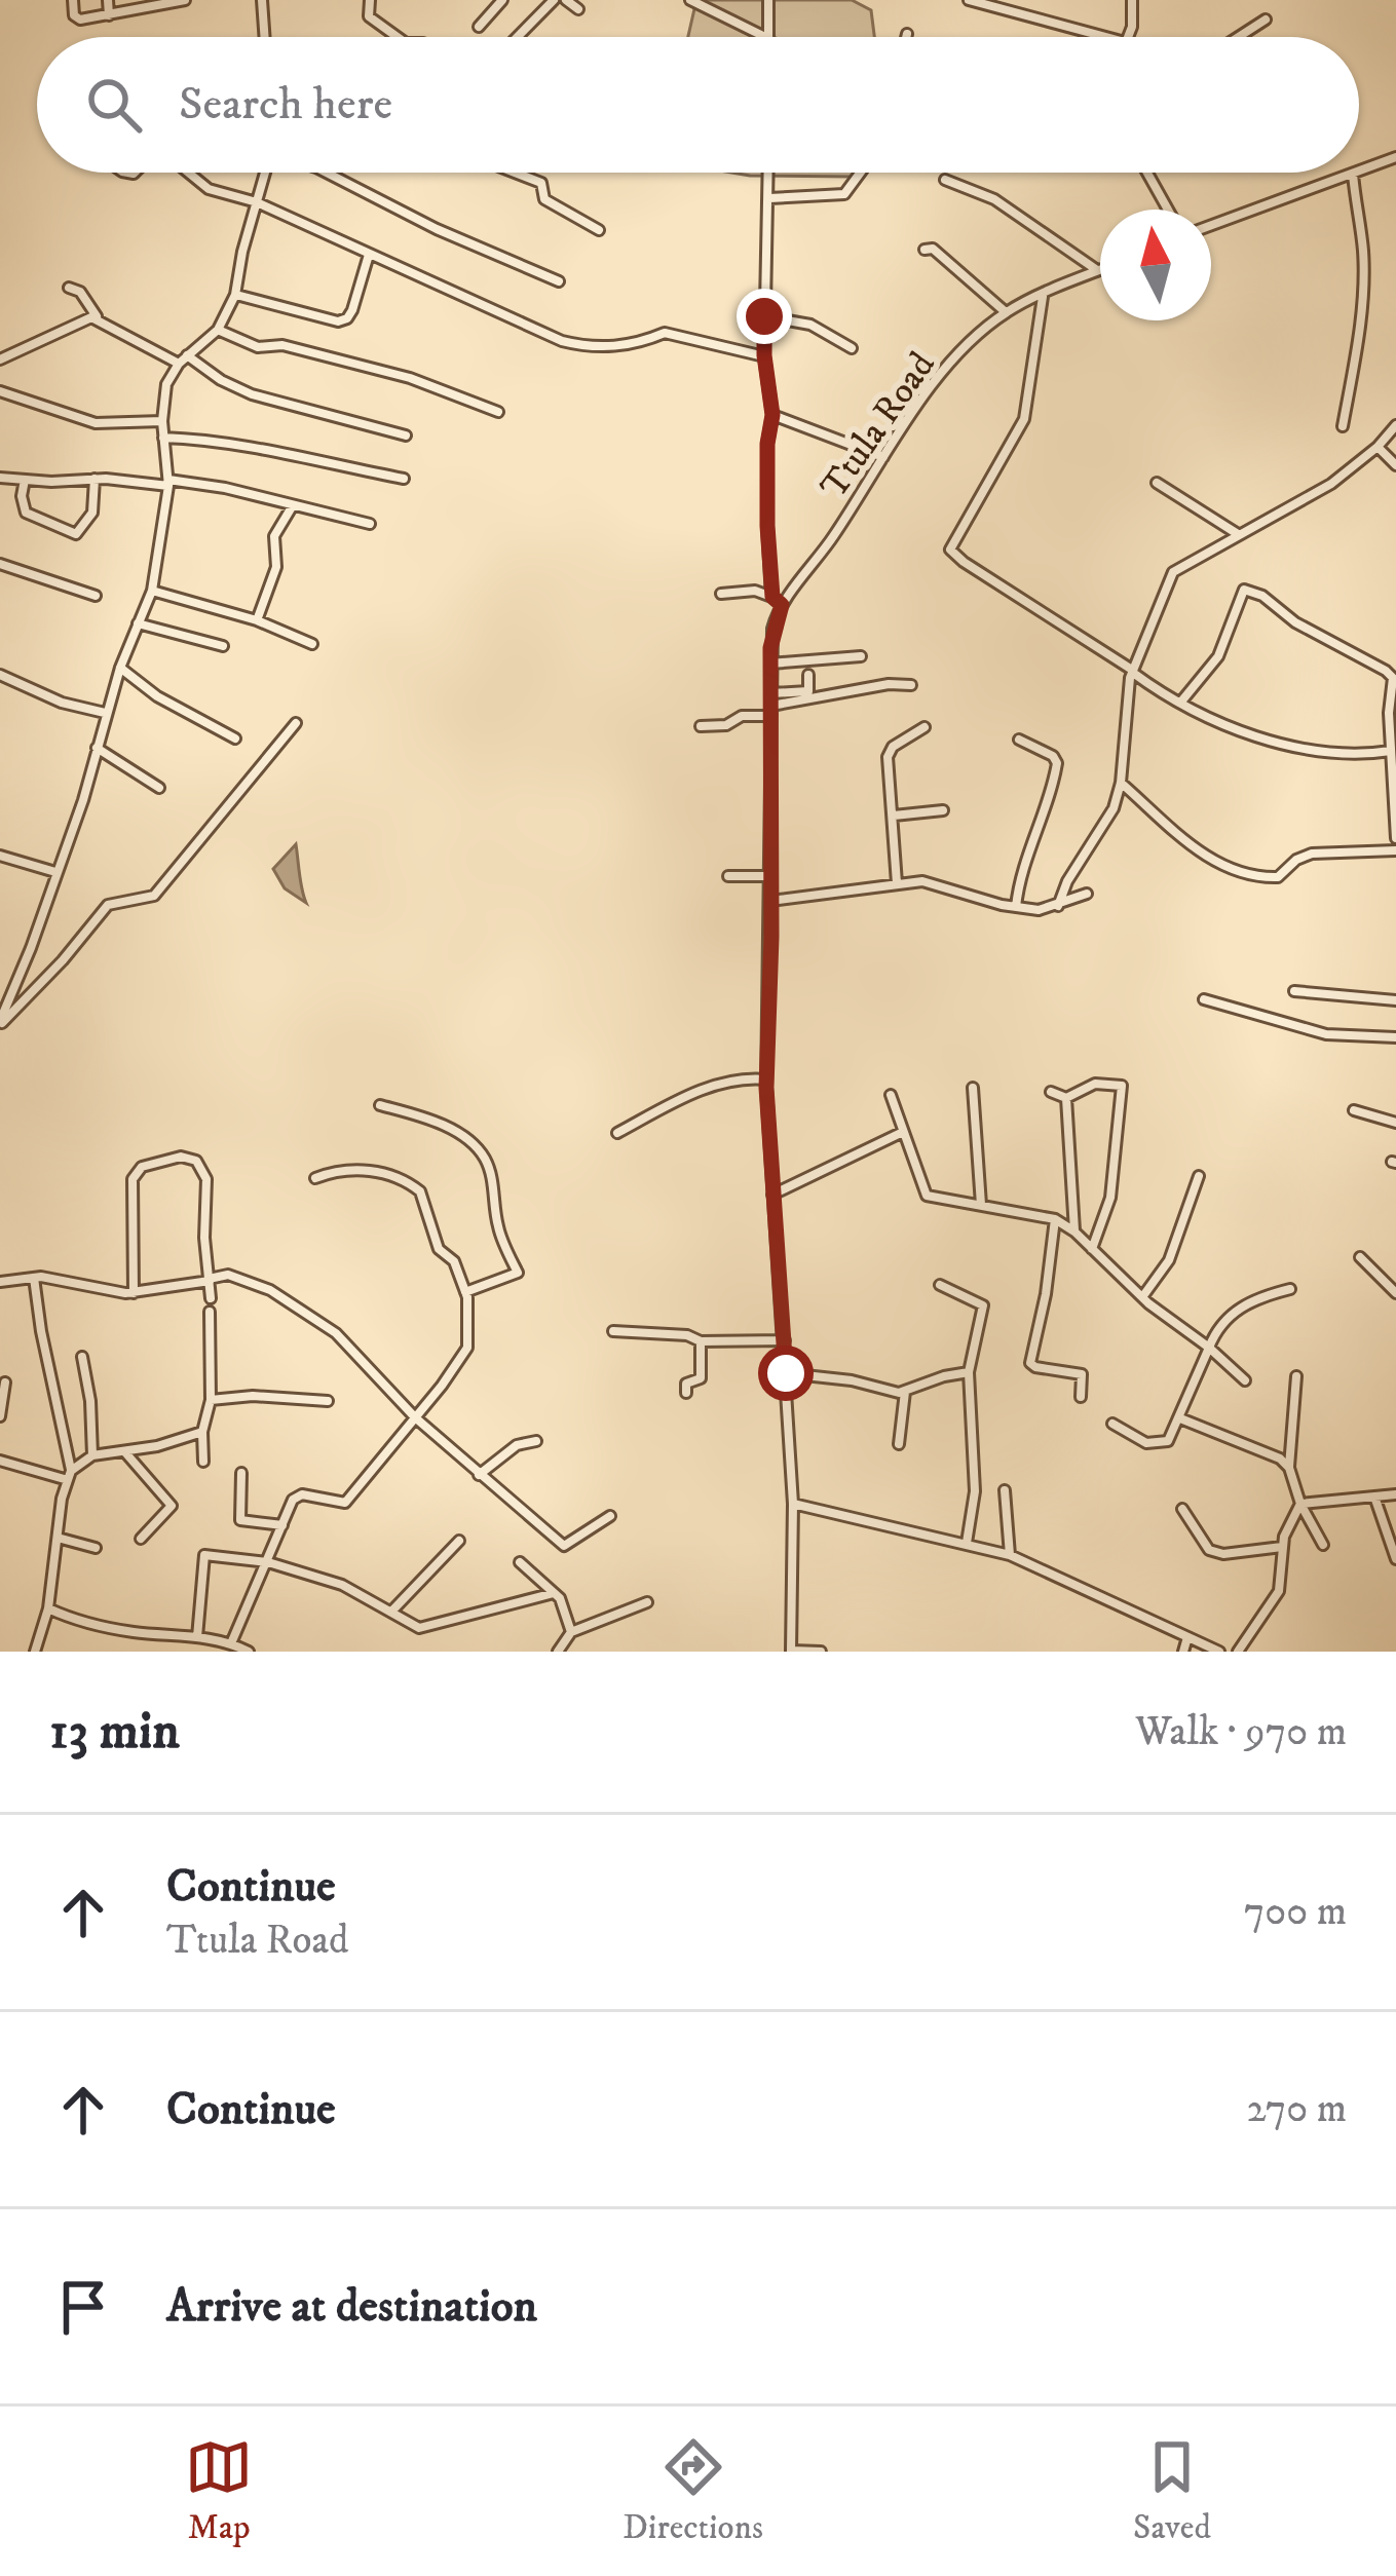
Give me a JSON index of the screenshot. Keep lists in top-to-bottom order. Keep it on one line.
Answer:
{"streets":{"street":["Ttula Road"]},"north":"top","page":{"search":"Search here","heading":["13 min","Walk · 970 m"],"list":[["Continue","Ttula Road","700 m"],["Continue","270 m"],"Arrive at destination"],"nav":["Map","Directions","Saved"]}}
